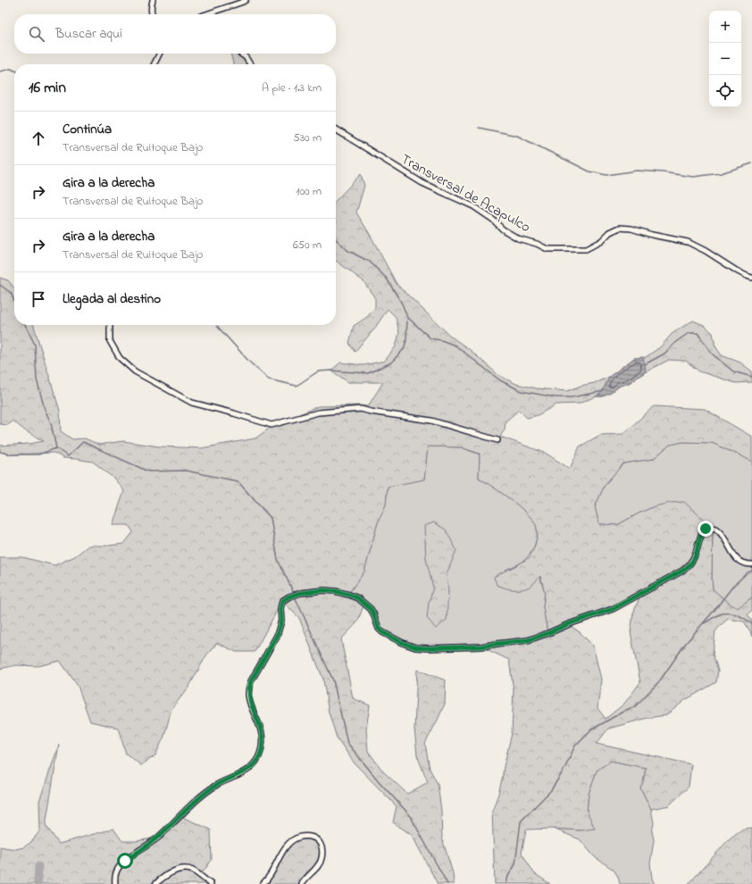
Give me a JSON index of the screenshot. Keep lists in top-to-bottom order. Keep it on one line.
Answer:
{"streets":{"street":["Transversal de Acapulco"]},"page":{"map_buttons":["+","−"],"search":"Buscar aquí","heading":["16 min","A pie · 1.3 km"],"list":[["Continúa","Transversal de Ruitoque Bajo","530 m"],["Gira a la derecha","Transversal de Ruitoque Bajo","100 m"],["Gira a la derecha","Transversal de Ruitoque Bajo","650 m"],"Llegada al destino"]}}
